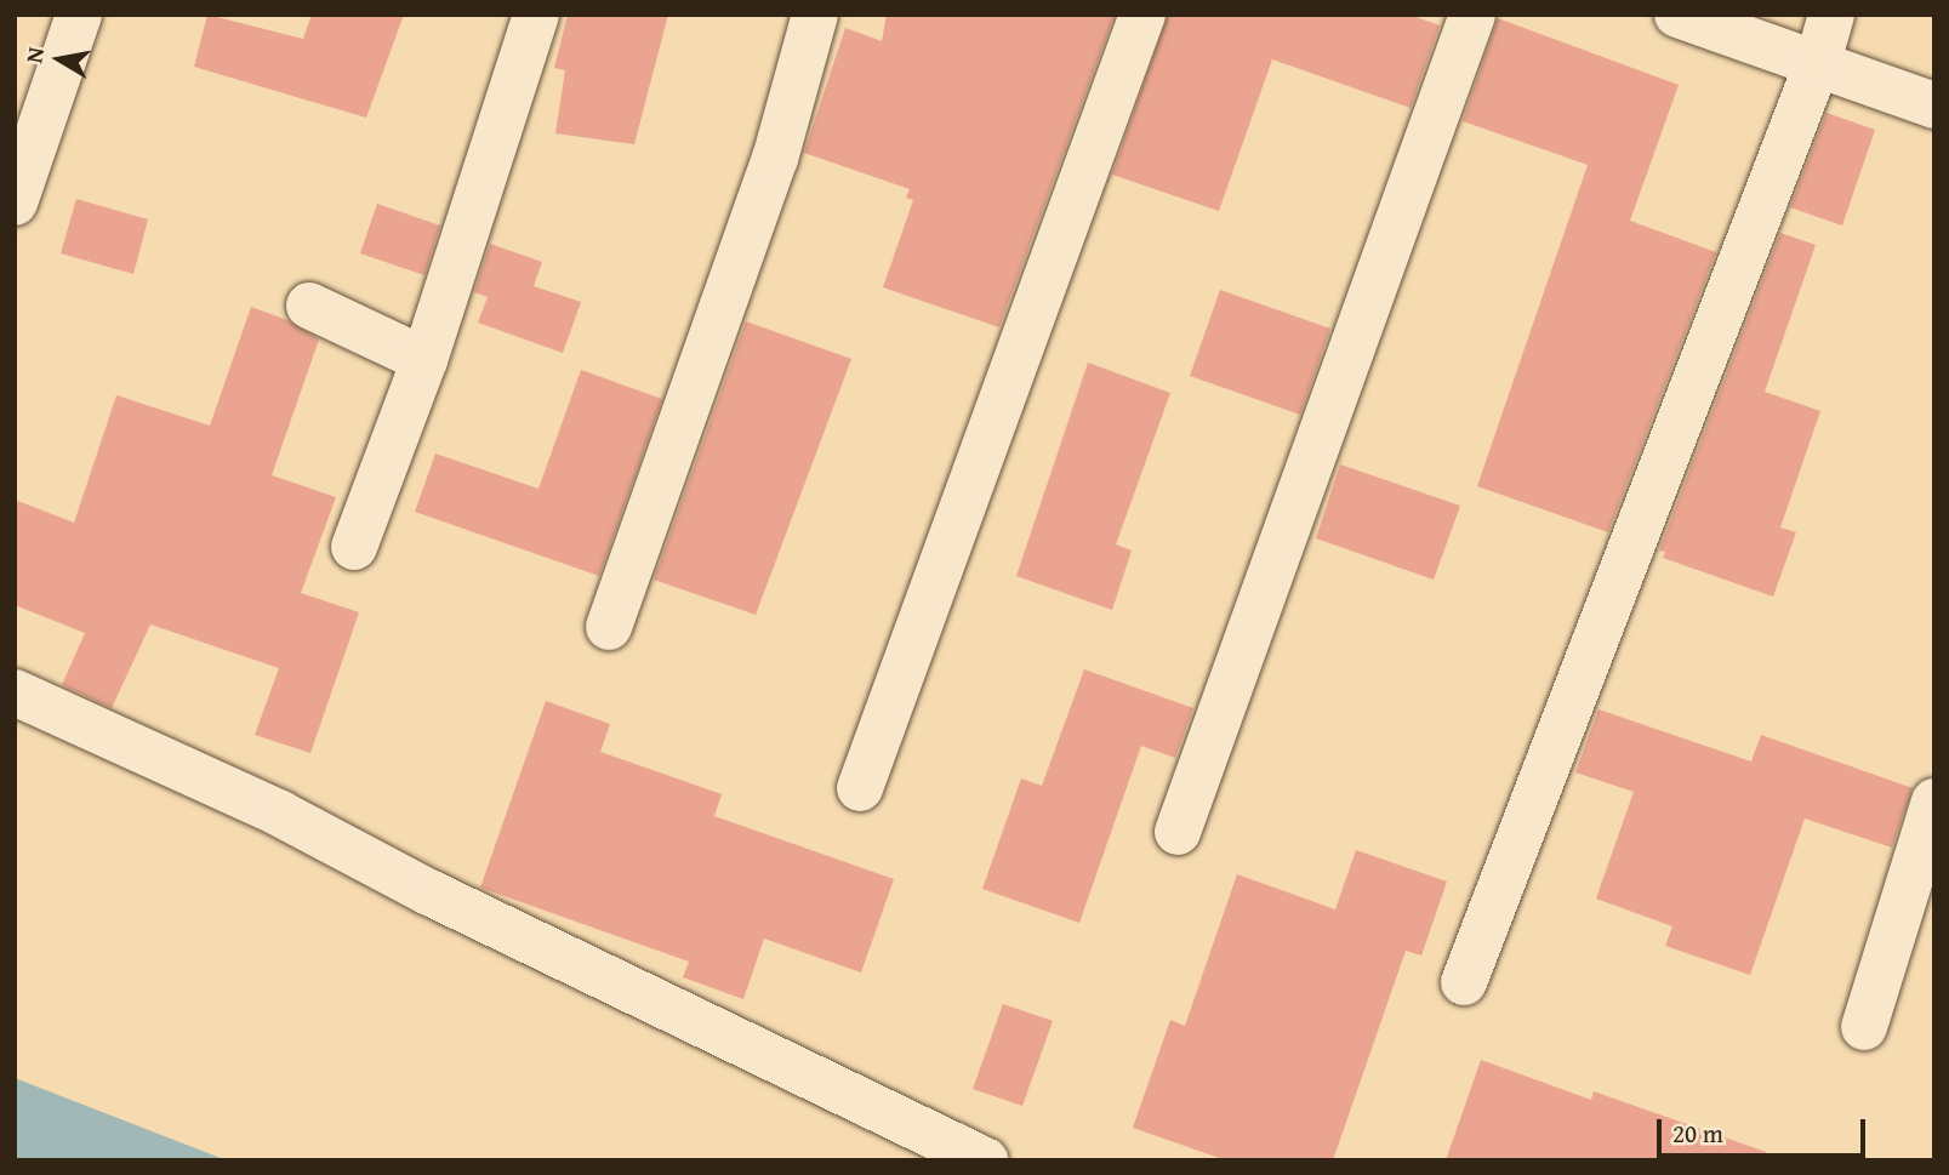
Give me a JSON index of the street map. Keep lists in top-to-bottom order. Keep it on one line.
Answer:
{"scale_bar":"20 m","north":"left"}
